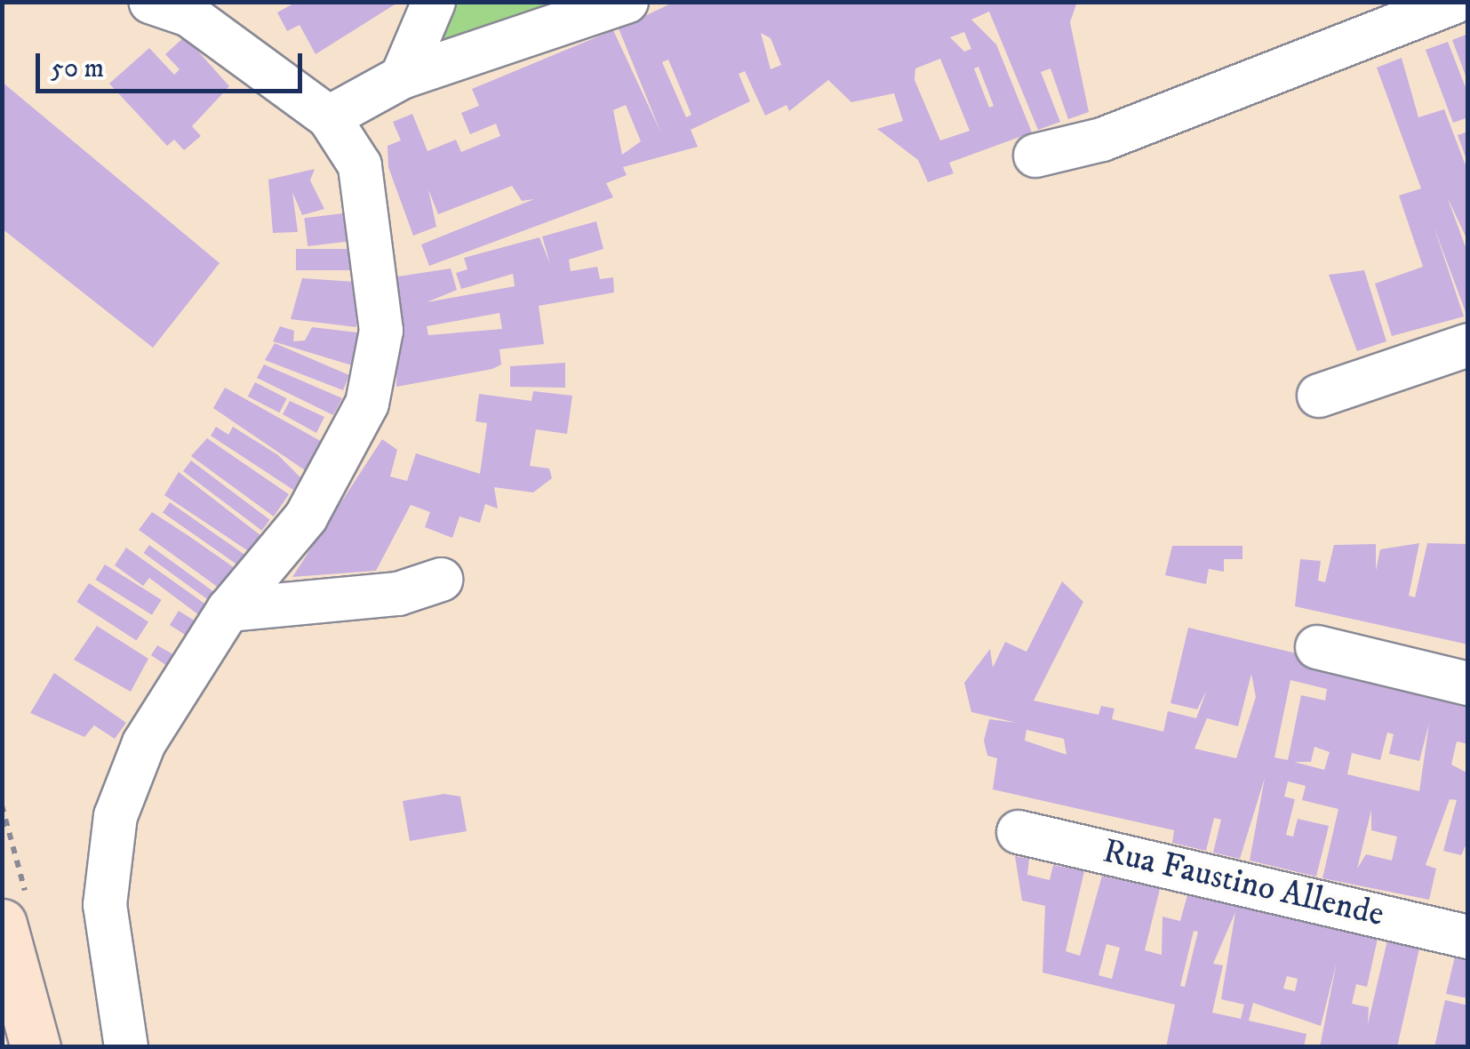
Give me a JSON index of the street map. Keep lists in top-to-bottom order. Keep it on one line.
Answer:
{"streets":{"street":["Rua Faustino Allende"]},"scale_bar":"50 m"}
